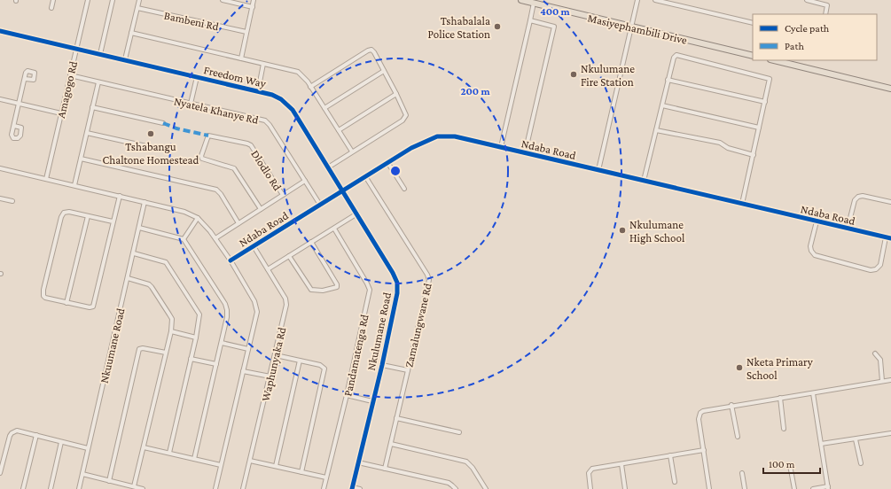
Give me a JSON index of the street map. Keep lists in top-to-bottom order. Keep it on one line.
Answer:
{"streets":{"main road":["Masiyephambili Drive"],"street":["Bambeni Rd","Freedom Way","Amagogo Rd","Nyatela Khanye Rd","Ndaba Road","Dlodlo Rd","Zamalungwane Rd","Nkulumane Road","Nkuumane Road","Pandamatenga Rd","Waphunyaka Rd"]},"crossings":[["Freedom Way","Amagogo Rd"],["Freedom Way","Ndaba Road"],["Freedom Way","Nkulumane Road"],["Amagogo Rd","Nyatela Khanye Rd"],["Nyatela Khanye Rd","Ndaba Road"],["Ndaba Road","Zamalungwane Rd"],["Ndaba Road","Nkulumane Road"],["Ndaba Road","Waphunyaka Rd"]],"places":["Tshabalala Police Station","Nkulumane Fire Station","Tshabangu Chaltone Homestead","Nkulumane High School","Nketa Primary School"],"legend":["Cycle path","Path"],"scale_bar":"100 m","rings":["400 m","200 m"]}
